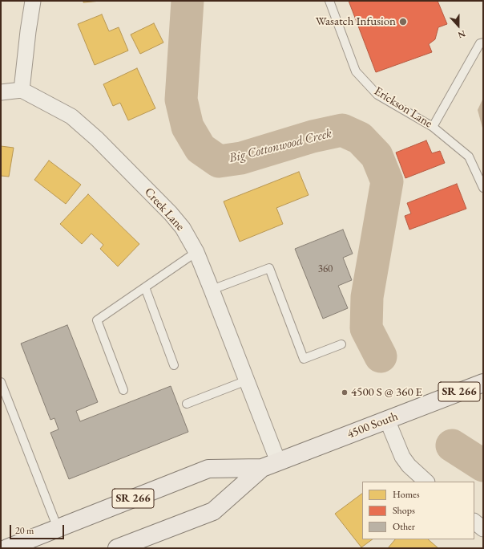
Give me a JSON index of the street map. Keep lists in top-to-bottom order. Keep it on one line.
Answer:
{"streets":{"main road":["SR 266","4500 South"],"street":["Creek Lane"],"lane":["Erickson Lane"]},"crossings":[["Creek Lane","4500 South"]],"water":["Big Cottonwood Creek"],"places":["Wasatch Infusion","4500 S @ 360 E"],"house_numbers":["360"],"legend":["Homes","Shops","Other"],"scale_bar":"20 m","north":"bottom"}
